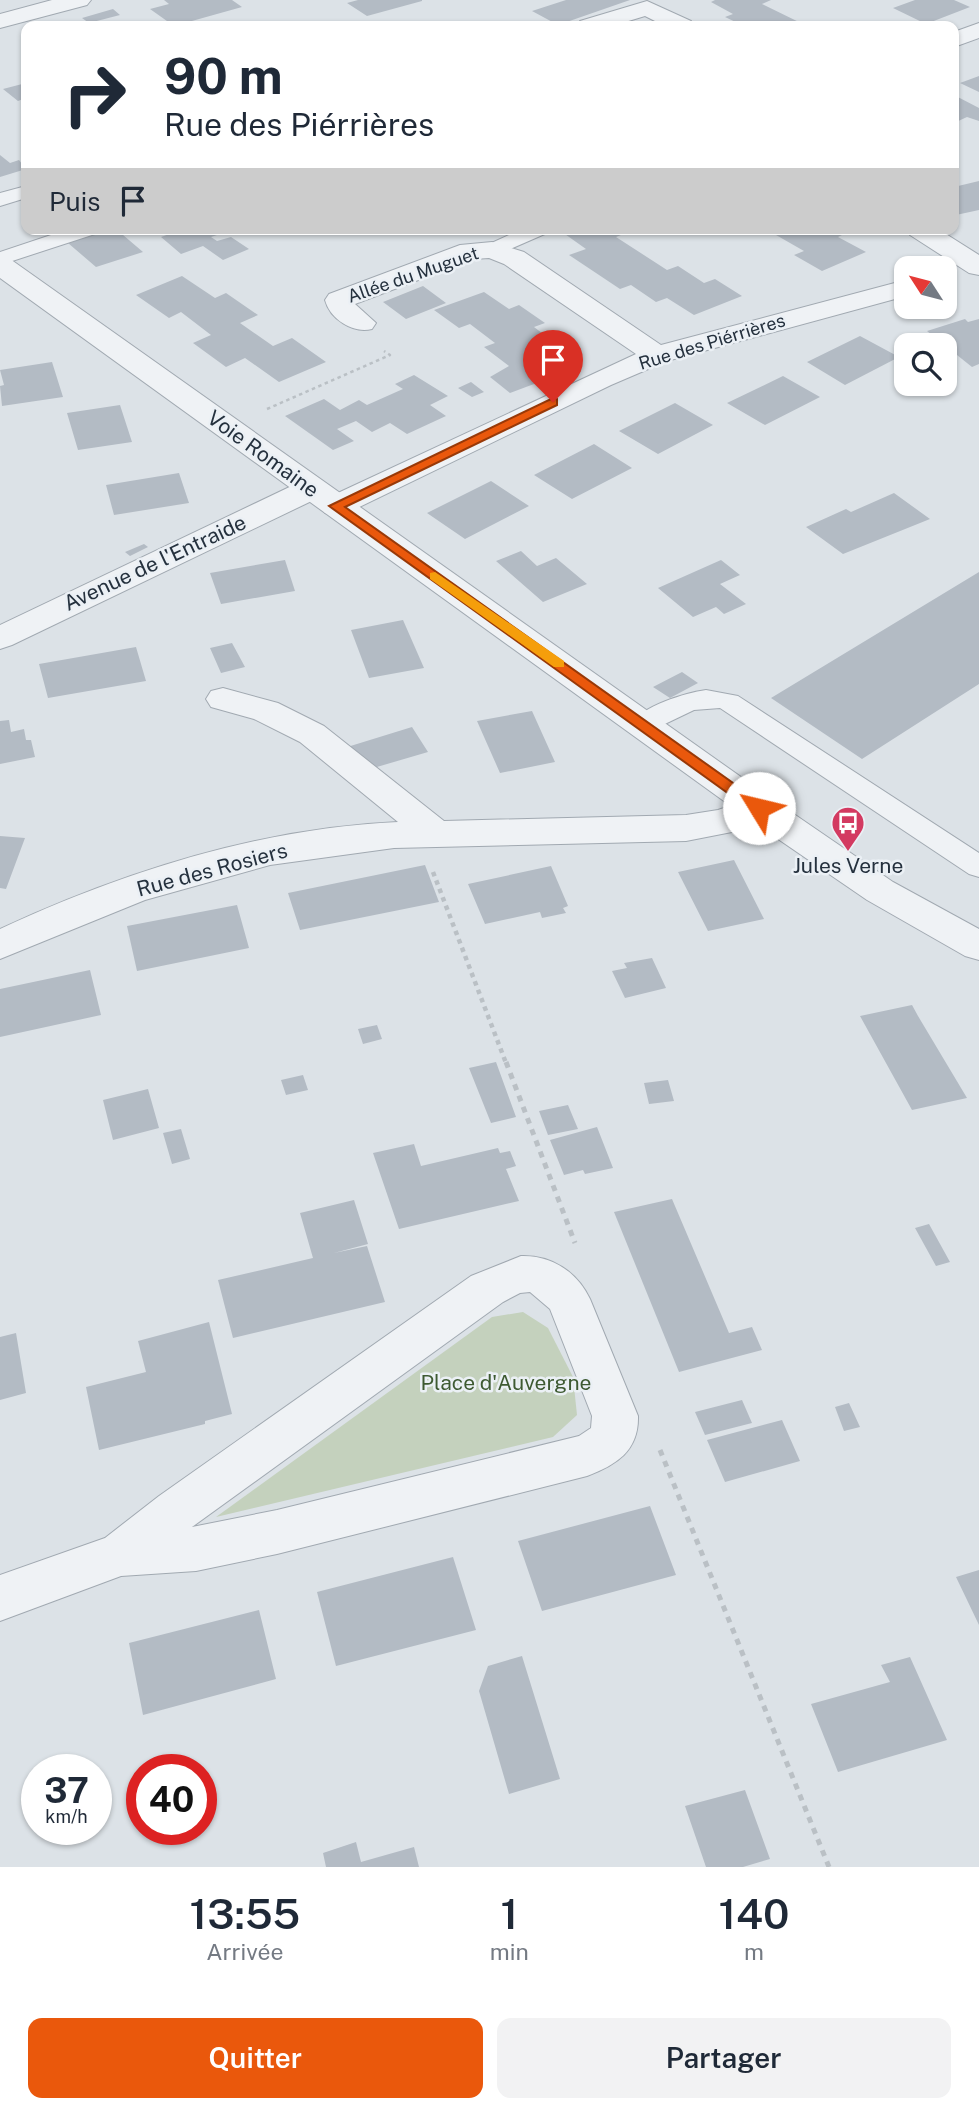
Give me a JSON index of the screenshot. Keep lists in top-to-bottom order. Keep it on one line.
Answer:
{"streets":{"street":["Allée du Muguet","Rue des Piérrières","Voie Romaine","Avenue de l'Entraide","Rue des Rosiers"]},"crossings":[["Allée du Muguet","Rue des Piérrières"],["Rue des Piérrières","Voie Romaine"],["Rue des Piérrières","Avenue de l'Entraide"],["Voie Romaine","Avenue de l'Entraide"],["Voie Romaine","Rue des Rosiers"]],"parks":["Place d'Auvergne"],"places":{"bus stop":["Jules Verne"]},"north":"top left","page":{"turn":["90 m","Rue des Piérrières"],"then":"Puis","speed":"37 km/h","limit":"40","eta":["13:55","Arrivée","1","min","140","m"],"buttons":["Quitter","Partager"]}}
